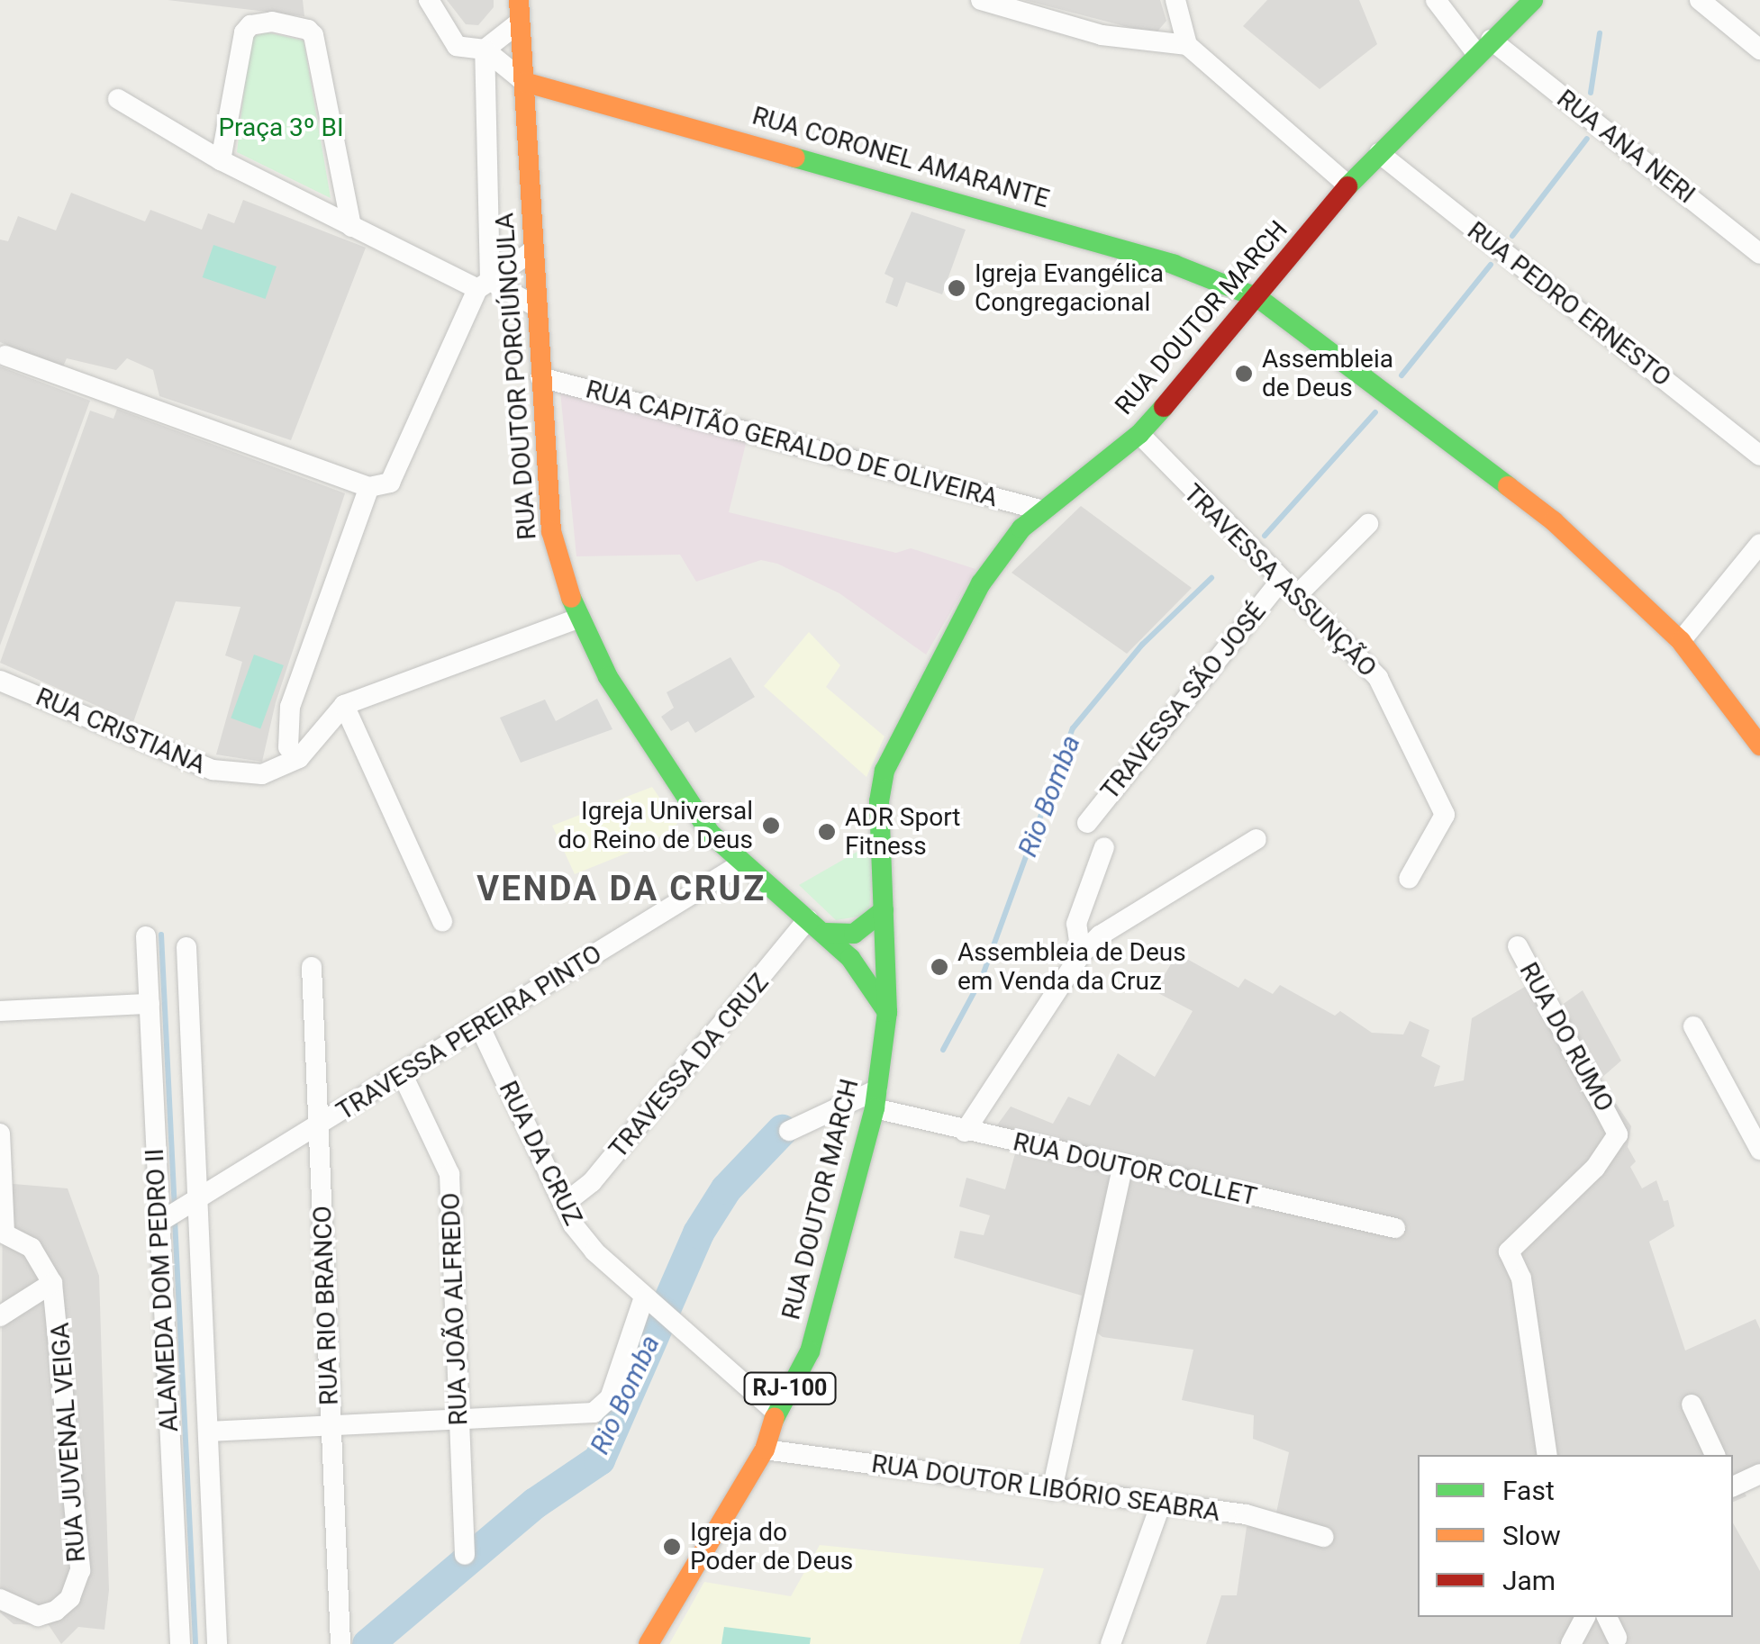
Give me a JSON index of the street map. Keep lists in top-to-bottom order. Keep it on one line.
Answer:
{"streets":{"main road":["RUA CORONEL AMARANTE","RUA DOUTOR MARCH","RUA DOUTOR PORCIÚNCULA","RJ-100"],"street":["RUA ANA NERI","RUA PEDRO ERNESTO","RUA CAPITÃO GERALDO DE OLIVEIRA","TRAVESSA ASSUNÇÃO","TRAVESSA SÃO JOSÉ","RUA CRISTIANA","TRAVESSA PEREIRA PINTO","RUA DO RUMO","TRAVESSA DA CRUZ","RUA DA CRUZ","RUA DOUTOR COLLET","ALAMEDA DOM PEDRO II","RUA RIO BRANCO","RUA JOÃO ALFREDO","RUA JUVENAL VEIGA","RUA DOUTOR LIBÓRIO SEABRA"]},"crossings":[["RUA ANA NERI","RUA DOUTOR MARCH"],["RUA CORONEL AMARANTE","RUA DOUTOR MARCH"],["RUA CORONEL AMARANTE","RUA DOUTOR PORCIÚNCULA"],["RUA PEDRO ERNESTO","RUA DOUTOR MARCH"],["RUA DOUTOR MARCH","RUA DOUTOR PORCIÚNCULA"],["RUA DOUTOR MARCH","RUA CAPITÃO GERALDO DE OLIVEIRA"],["RUA DOUTOR MARCH","TRAVESSA ASSUNÇÃO"],["RUA DOUTOR MARCH","RUA DA CRUZ"],["RUA DOUTOR MARCH","RUA DOUTOR COLLET"],["RUA DOUTOR MARCH","RUA DOUTOR LIBÓRIO SEABRA"],["RUA DOUTOR PORCIÚNCULA","RUA CAPITÃO GERALDO DE OLIVEIRA"],["RUA DOUTOR PORCIÚNCULA","RUA CRISTIANA"],["RUA DOUTOR PORCIÚNCULA","TRAVESSA PEREIRA PINTO"],["RUA DOUTOR PORCIÚNCULA","TRAVESSA DA CRUZ"],["TRAVESSA ASSUNÇÃO","TRAVESSA SÃO JOSÉ"],["TRAVESSA PEREIRA PINTO","RUA DA CRUZ"],["TRAVESSA PEREIRA PINTO","ALAMEDA DOM PEDRO II"],["TRAVESSA PEREIRA PINTO","RUA RIO BRANCO"],["TRAVESSA PEREIRA PINTO","RUA JOÃO ALFREDO"],["TRAVESSA DA CRUZ","RUA DA CRUZ"]],"districts":["VENDA DA CRUZ"],"water":["Rio Bomba"],"parks":["Praça 3º BI"],"places":["Igreja Evangélica Congregacional","Assembleia de Deus","Igreja Universal do Reino de Deus","ADR Sport Fitness","Assembleia de Deus em Venda da Cruz","Igreja do Poder de Deus"],"legend":["Fast","Slow","Jam"]}
